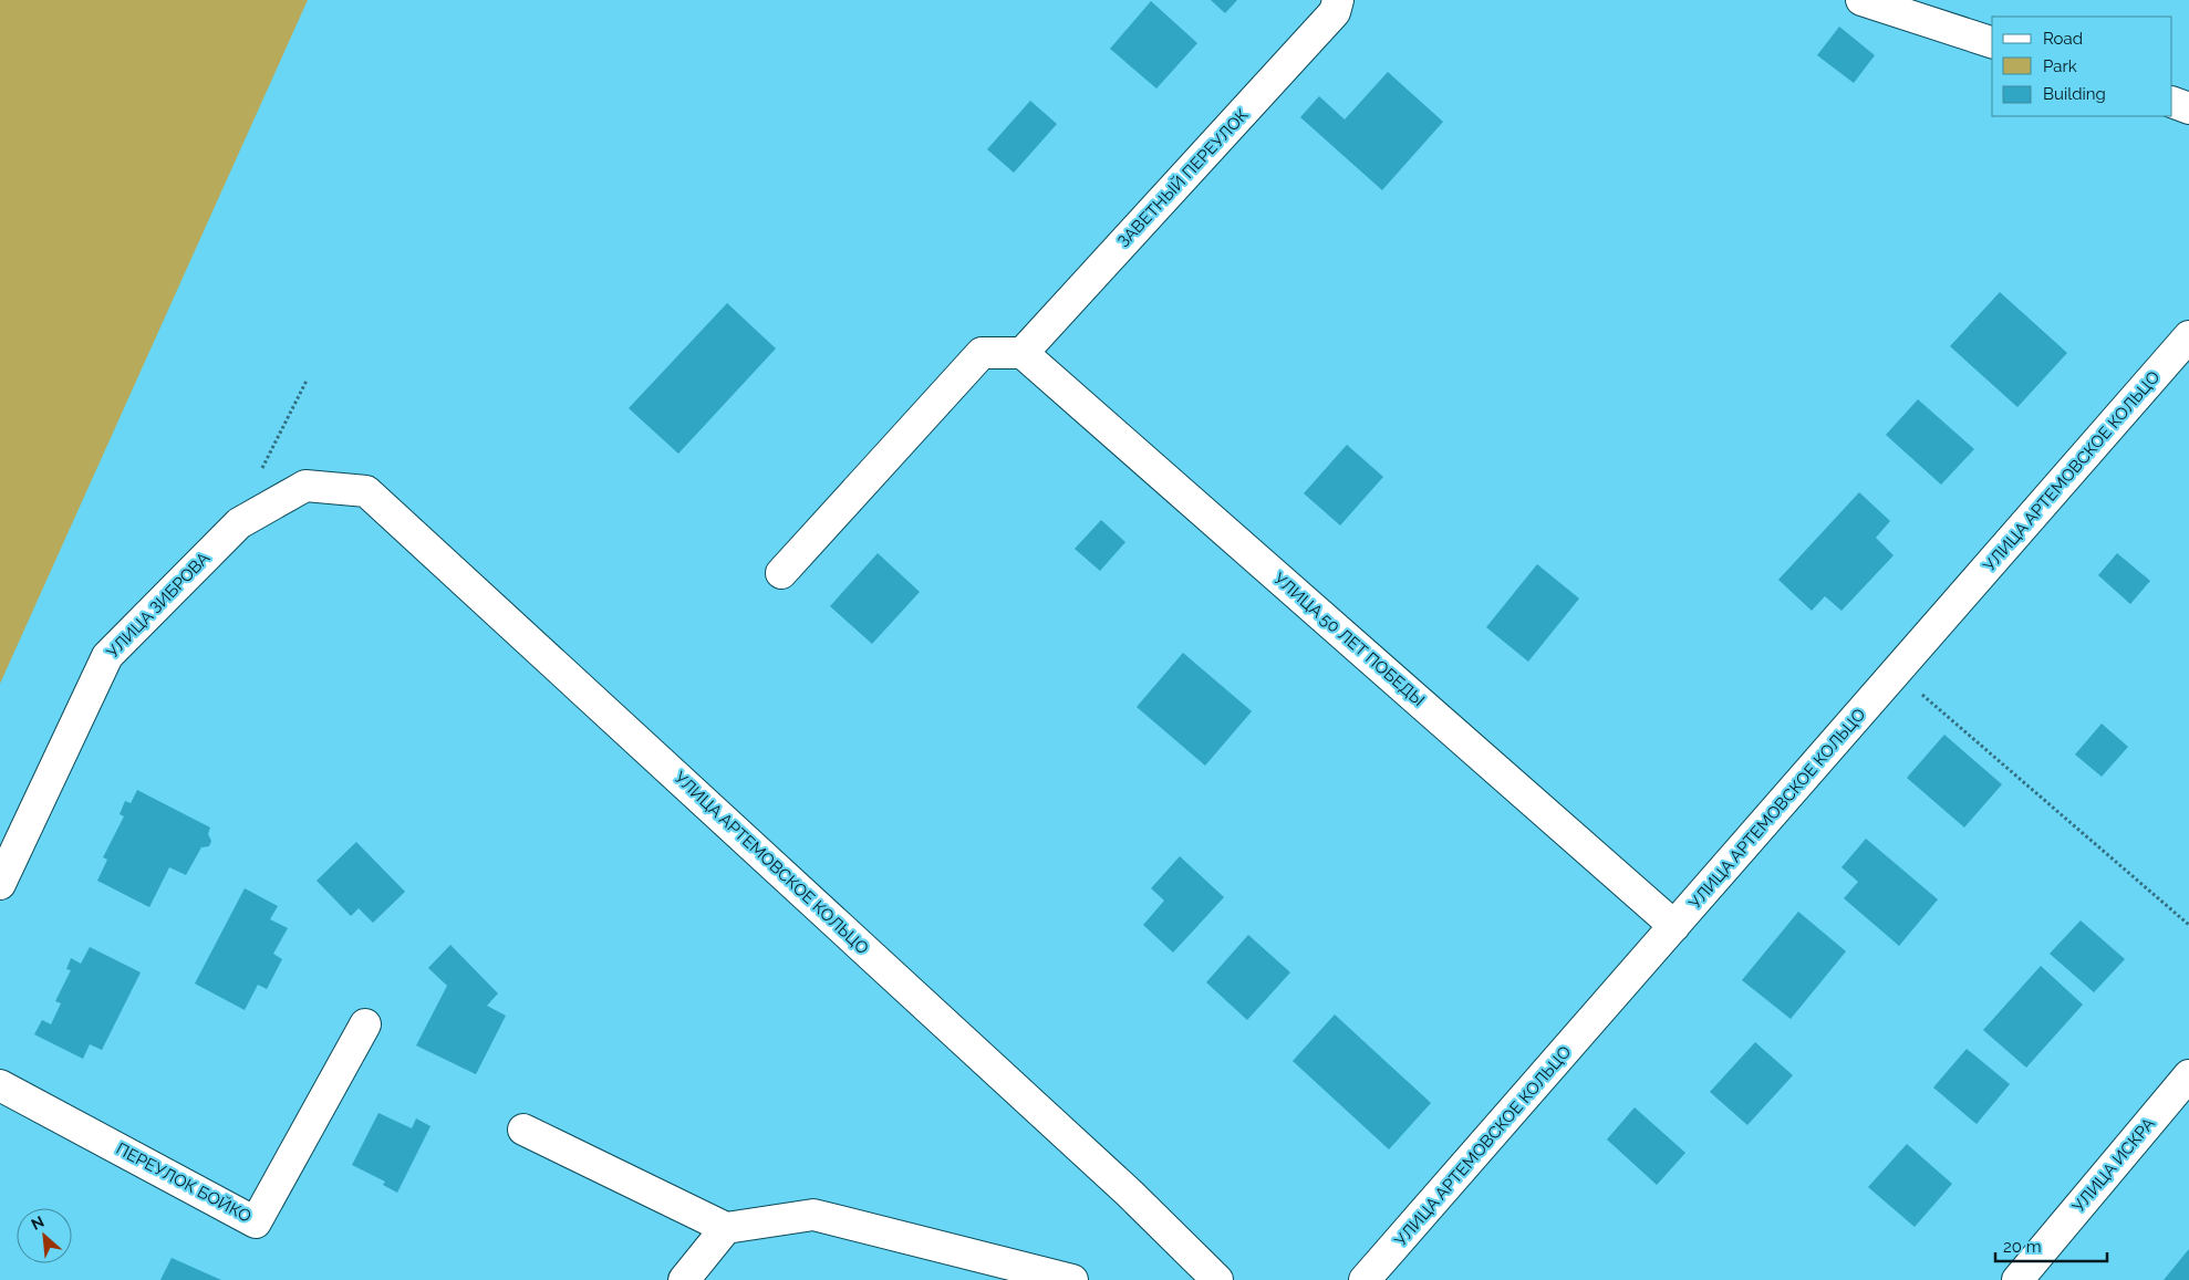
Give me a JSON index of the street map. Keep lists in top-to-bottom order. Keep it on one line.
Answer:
{"streets":{"street":["ЗАВЕТНЫЙ ПЕРЕУЛОК","УЛИЦА АРТЕМОВСКОЕ КОЛЬЦО","УЛИЦА ЗИБРОВА","УЛИЦА 50 ЛЕТ ПОБЕДЫ","УЛИЦА ИСКРА","ПЕРЕУЛОК БОЙКО"]},"crossings":[["ЗАВЕТНЫЙ ПЕРЕУЛОК","УЛИЦА 50 ЛЕТ ПОБЕДЫ"],["УЛИЦА АРТЕМОВСКОЕ КОЛЬЦО","УЛИЦА ЗИБРОВА"],["УЛИЦА АРТЕМОВСКОЕ КОЛЬЦО","УЛИЦА 50 ЛЕТ ПОБЕДЫ"]],"legend":["Road","Park","Building"],"scale_bar":"20 m","north":"top left"}
